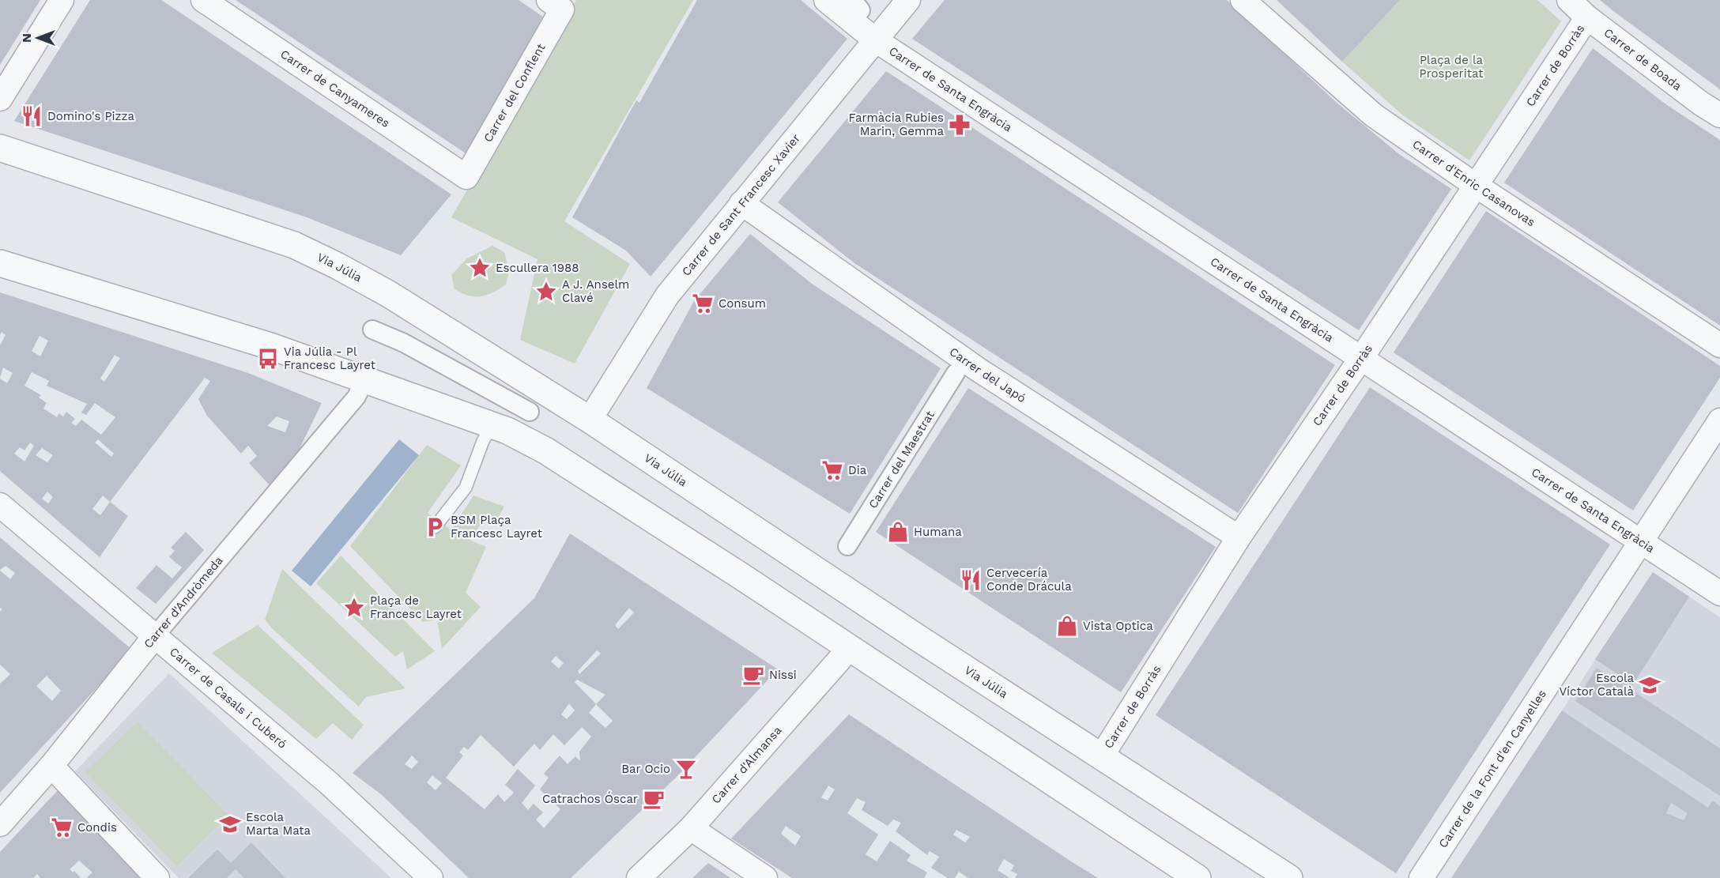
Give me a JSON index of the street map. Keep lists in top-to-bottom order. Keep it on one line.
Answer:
{"streets":{"street":["Carrer de Boada","Carrer de Borràs","Carrer de Canyameres","Carrer de Santa Engràcia","Carrer del Conflent","Carrer d'Enric Casanovas","Carrer de Sant Francesc Xavier","Via Júlia","Carrer del Japó","Carrer del Maestrat","Carrer d'Andròmeda","Carrer de Casals i Cuberó","Carrer d'Almansa","Carrer de la Font d'en Canyelles"]},"crossings":[["Carrer de Boada","Carrer de Borràs"],["Carrer de Borràs","Carrer de Santa Engràcia"],["Carrer de Borràs","Carrer d'Enric Casanovas"],["Carrer de Borràs","Via Júlia"],["Carrer de Borràs","Carrer del Japó"],["Carrer de Canyameres","Carrer del Conflent"],["Carrer de Santa Engràcia","Carrer de Sant Francesc Xavier"],["Carrer de Santa Engràcia","Carrer de la Font d'en Canyelles"],["Carrer de Sant Francesc Xavier","Via Júlia"],["Carrer de Sant Francesc Xavier","Carrer del Japó"],["Carrer d'Andròmeda","Carrer de Casals i Cuberó"]],"parks":["Plaça de la Prosperitat"],"places":{"restaurant":["Domino's Pizza","Cervecería Conde Drácula"],"pharmacy":["Farmàcia Rubies Marin, Gemma"],"place":["Escullera 1988","A J. Anselm Clavé","Plaça de Francesc Layret"],"supermarket":["Consum","Dia","Condis"],"bus stop":["Via Júlia - Pl Francesc Layret"],"parking":["BSM Plaça Francesc Layret"],"shop":["Humana","Vista Optica"],"cafe":["Nissi","Catrachos Óscar"],"school or university":["Escola Víctor Català","Escola Marta Mata"],"bar":["Bar Ocio"]},"north":"left"}
